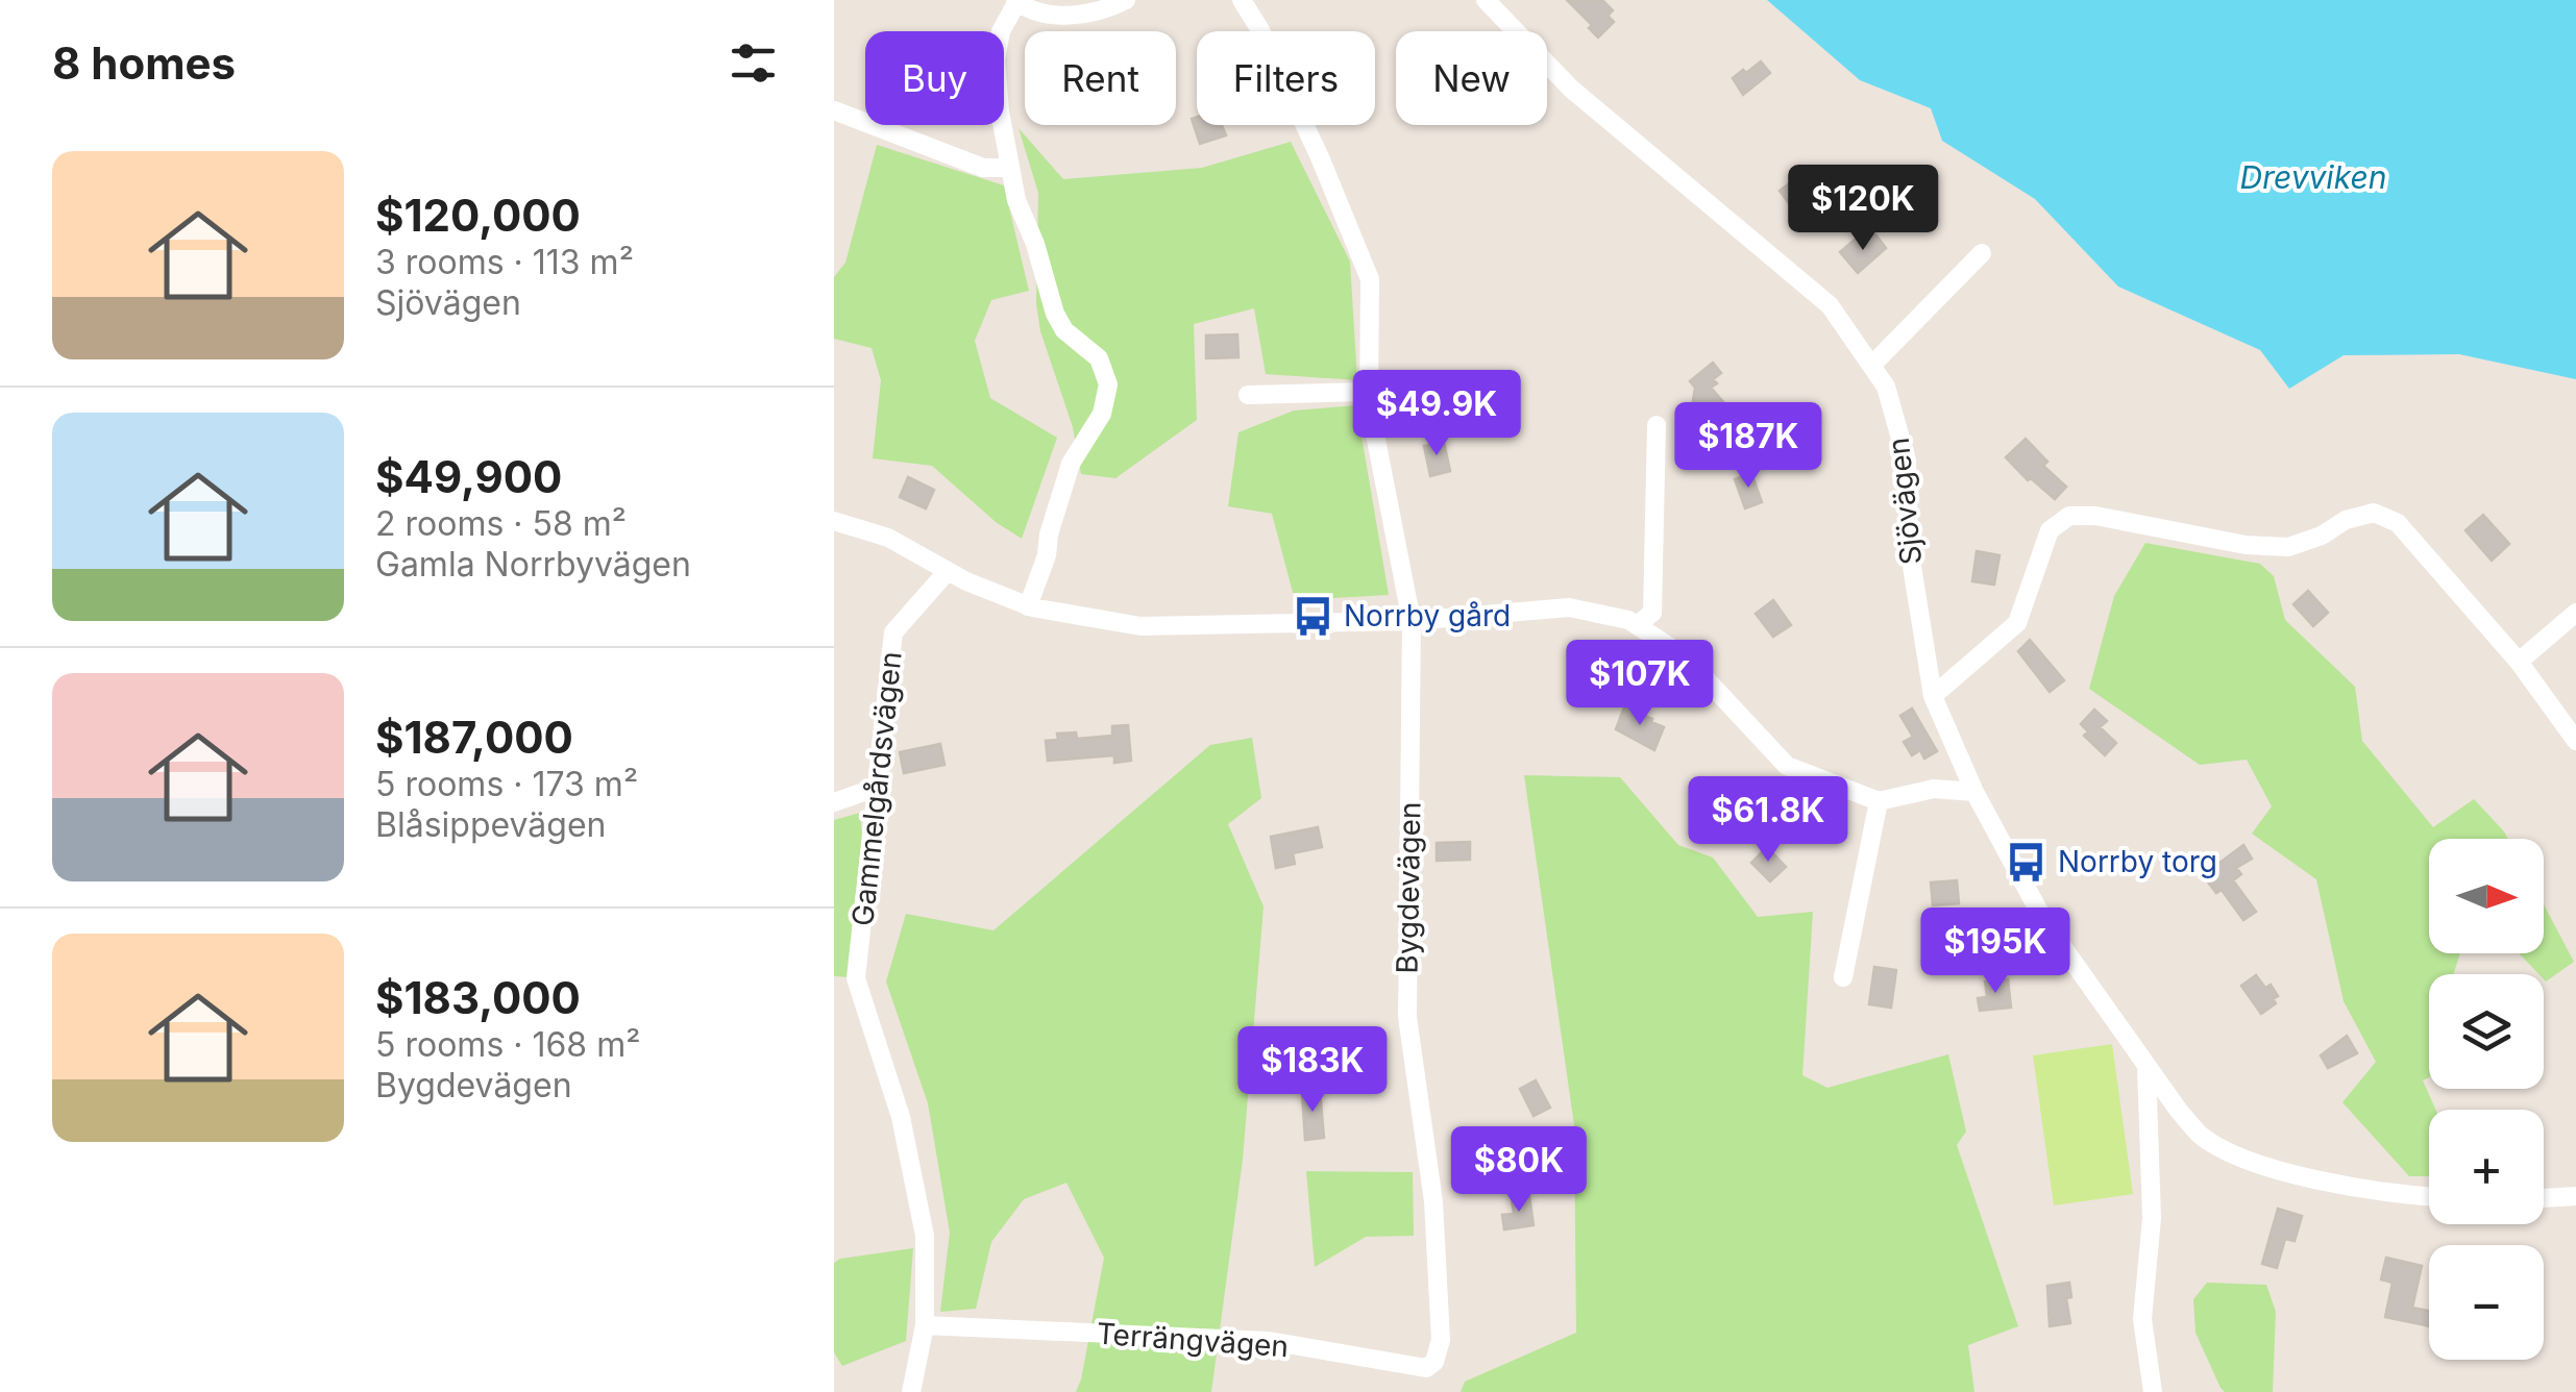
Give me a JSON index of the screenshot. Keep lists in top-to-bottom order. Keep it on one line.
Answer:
{"streets":{"street":["Sjövägen","Gammelgårdsvägen","Bygdevägen","Terrängvägen"]},"crossings":[["Gammelgårdsvägen","Terrängvägen"],["Bygdevägen","Terrängvägen"]],"water":["Drevviken"],"places":{"bus stop":["Norrby gård","Norrby torg"]},"north":"right","page":{"heading":"8 homes","chip":["Buy","Rent","Filters","New"],"list":[{"name":"$120,000","note":"3 rooms · 113 m² · Sjövägen"},{"name":"$49,900","note":"2 rooms · 58 m² · Gamla Norrbyvägen"},{"name":"$187,000","note":"5 rooms · 173 m² · Blåsippevägen"},{"name":"$183,000","note":"5 rooms · 168 m² · Bygdevägen"}],"price":["$120K","$49.9K","$187K","$107K","$61.8K","$195K","$183K","$80K"],"map_buttons":["+","−"]}}
